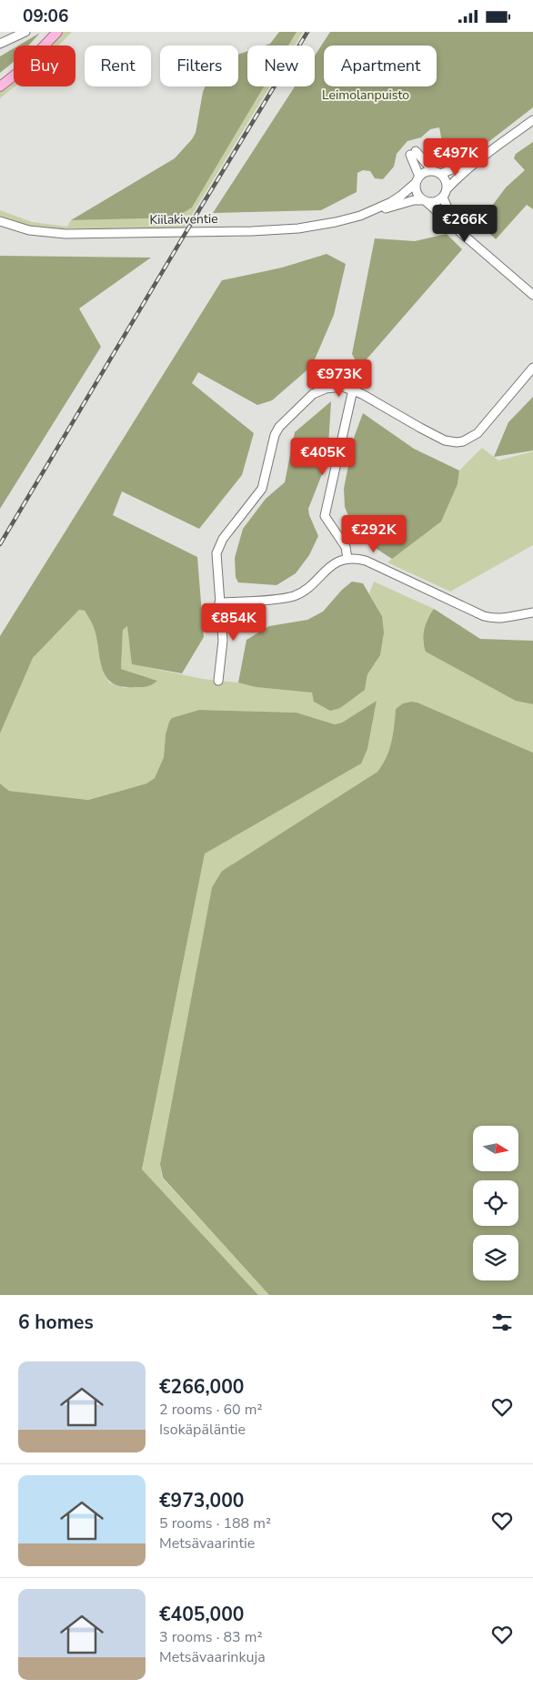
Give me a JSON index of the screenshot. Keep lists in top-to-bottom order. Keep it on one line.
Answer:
{"streets":{"street":["Kiilakiventie"]},"parks":["Leimolanpuisto"],"north":"right","page":{"status":"09:06","chip":["Buy","Rent","Filters","New","Apartment"],"price":["€497K","€266K","€973K","€405K","€292K","€854K"],"heading":"6 homes","list":[{"name":"€266,000","note":"2 rooms · 60 m² · Isokäpäläntie"},{"name":"€973,000","note":"5 rooms · 188 m² · Metsävaarintie"},{"name":"€405,000","note":"3 rooms · 83 m² · Metsävaarinkuja"}]}}
